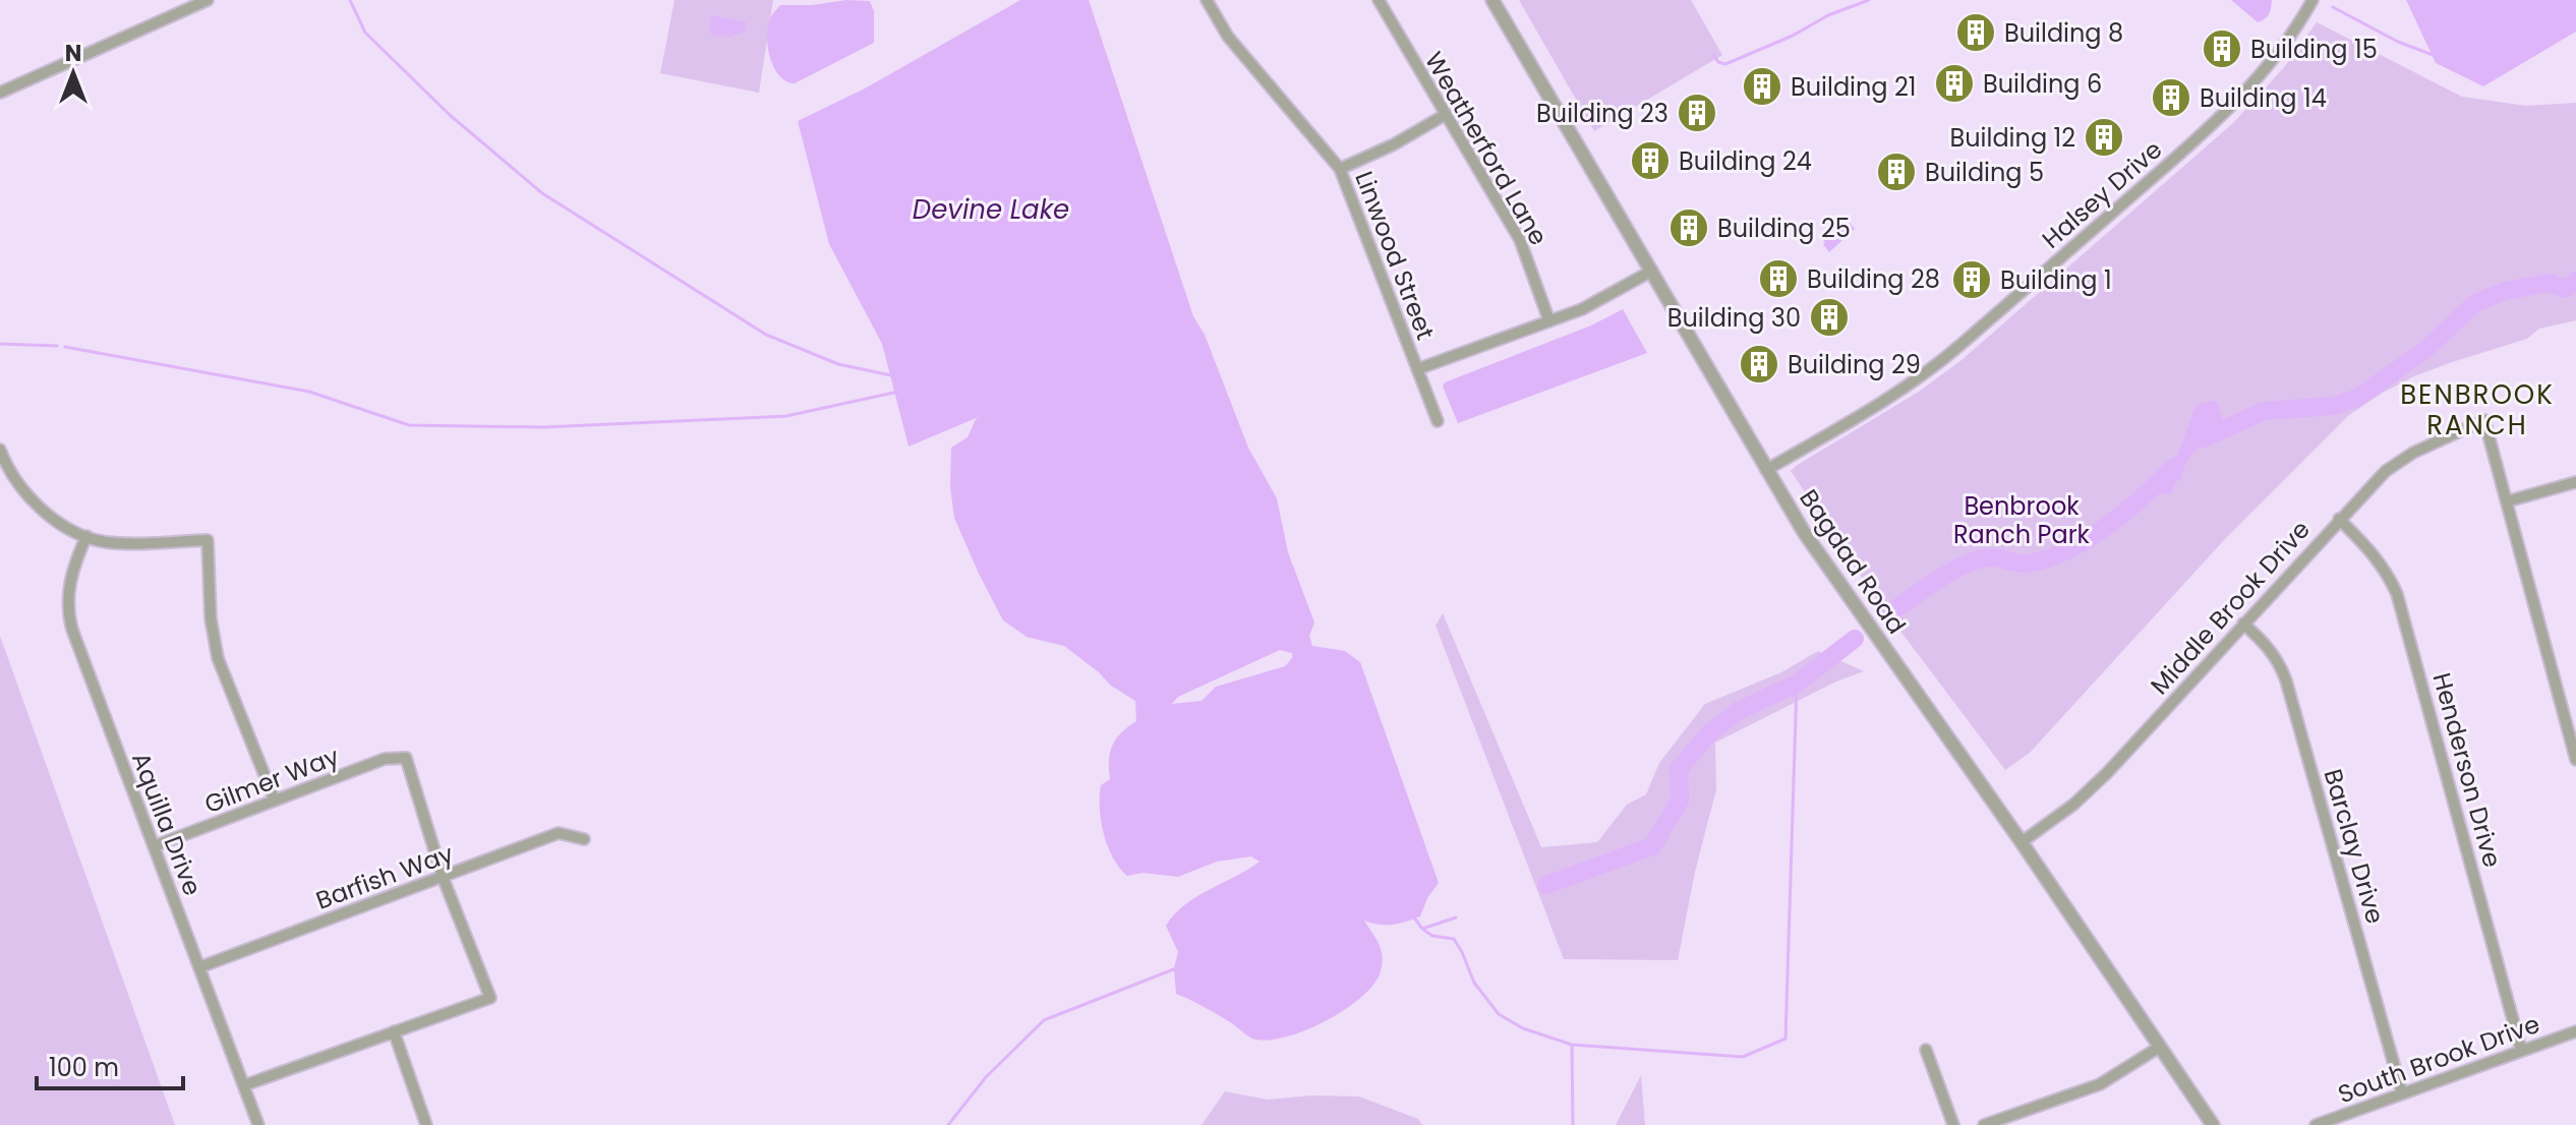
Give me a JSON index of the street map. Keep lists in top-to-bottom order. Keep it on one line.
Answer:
{"streets":{"street":["Weatherford Lane","Halsey Drive","Linwood Street","Bagdad Road","Middle Brook Drive","Henderson Drive","Gilmer Way","Aquilla Drive","Barclay Drive","Barfish Way","South Brook Drive"]},"crossings":[["Halsey Drive","Bagdad Road"],["Bagdad Road","Middle Brook Drive"],["Middle Brook Drive","Henderson Drive"],["Middle Brook Drive","Barclay Drive"],["Henderson Drive","South Brook Drive"],["Gilmer Way","Aquilla Drive"],["Gilmer Way","Barfish Way"],["Aquilla Drive","Barfish Way"],["Barclay Drive","South Brook Drive"]],"districts":["BENBROOK RANCH"],"water":["Devine Lake"],"parks":["Benbrook Ranch Park"],"places":{"building":["Building 8","Building 15","Building 6","Building 21","Building 14","Building 23","Building 12","Building 24","Building 5","Building 25","Building 28","Building 1","Building 30","Building 29"]},"scale_bar":"100 m","north":"top"}
